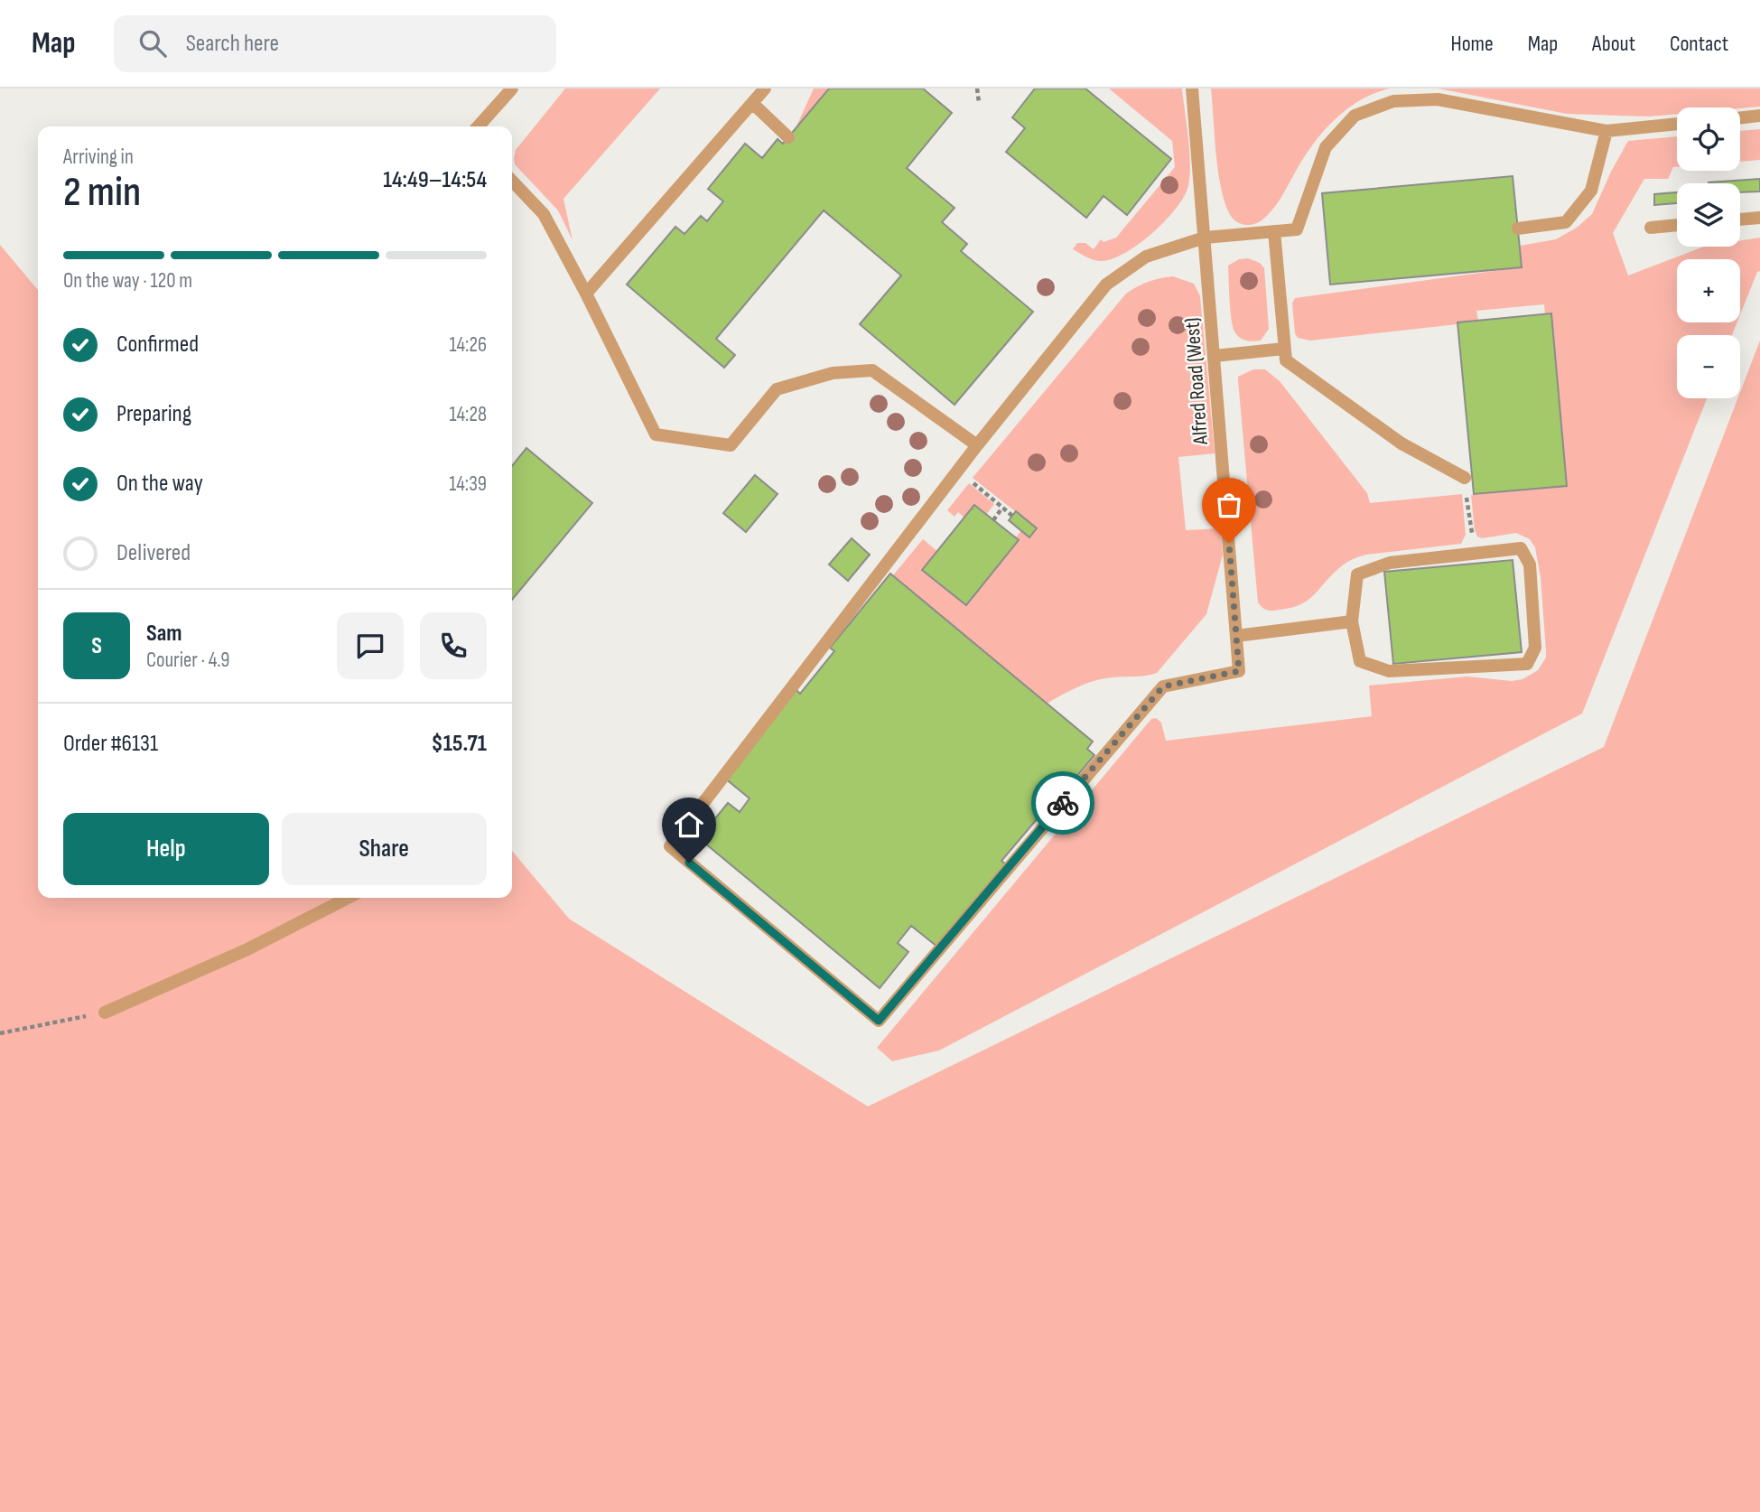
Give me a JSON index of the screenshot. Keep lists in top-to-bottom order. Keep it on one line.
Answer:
{"streets":{"lane":["Alfred Road (West)"]},"page":{"header":"Map","search":"Search here","nav":["Home","Map","About","Contact"],"map_buttons":["+","−"],"heading":["2 min","Arriving in","14:49–14:54"],"panel":["Sam","Courier · 4.9","Order #6131","$15.71"],"bar":"On the way · 120 m","list":[["Confirmed","14:26"],["Preparing","14:28"],["On the way","14:39"],"Delivered"],"round":"S","buttons":["Help","Share"]}}
